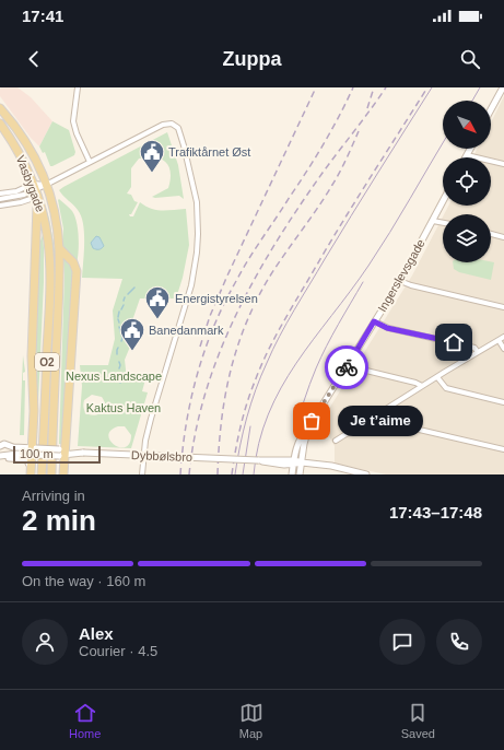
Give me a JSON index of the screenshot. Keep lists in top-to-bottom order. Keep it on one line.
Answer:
{"streets":{"main road":["Vasbygade","O2"],"street":["Ingerslevsgade","Dybbølsbro"]},"crossings":[["Vasbygade","O2"],["Ingerslevsgade","Dybbølsbro"]],"parks":["Nexus Landscape","Kaktus Haven"],"places":{"public building":["Trafiktårnet Øst","Energistyrelsen","Banedanmark"],"other":["Je t’aime"]},"scale_bar":"100 m","north":"bottom right","page":{"status":"17:41","header":"Zuppa","bubble":"Je t’aime","scale":"100 m","heading":["2 min","Arriving in","17:43–17:48"],"panel":["Alex","Courier · 4.5"],"bar":"On the way · 160 m","tabs":["Home","Map","Saved"]}}
